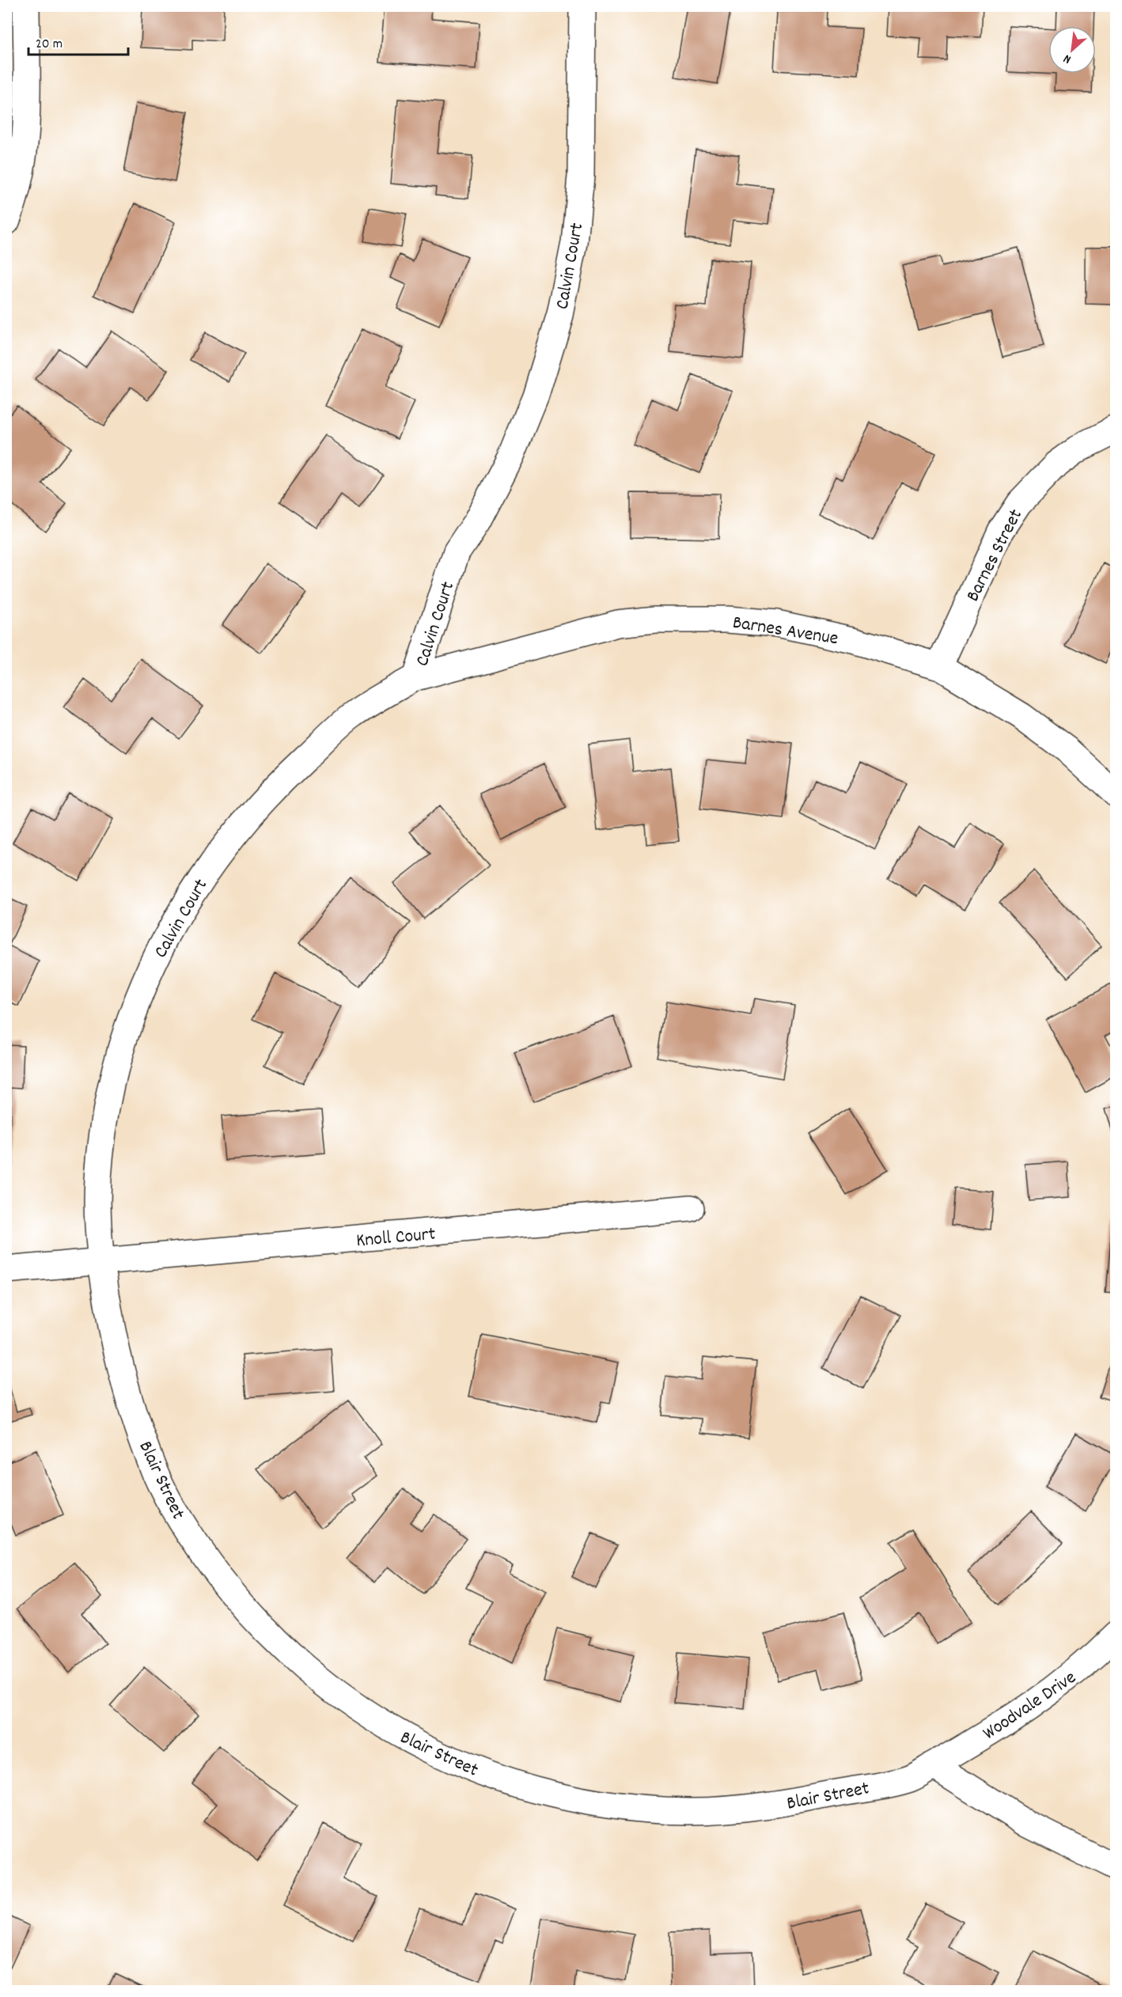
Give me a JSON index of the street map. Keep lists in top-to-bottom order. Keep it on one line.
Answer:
{"streets":{"street":["Calvin Court","Barnes Street","Barnes Avenue","Knoll Court","Blair Street","Woodvale Drive"]},"crossings":[["Calvin Court","Barnes Avenue"],["Calvin Court","Knoll Court"],["Calvin Court","Blair Street"],["Barnes Street","Barnes Avenue"],["Knoll Court","Blair Street"],["Blair Street","Woodvale Drive"]],"scale_bar":"20 m","north":"bottom left"}
